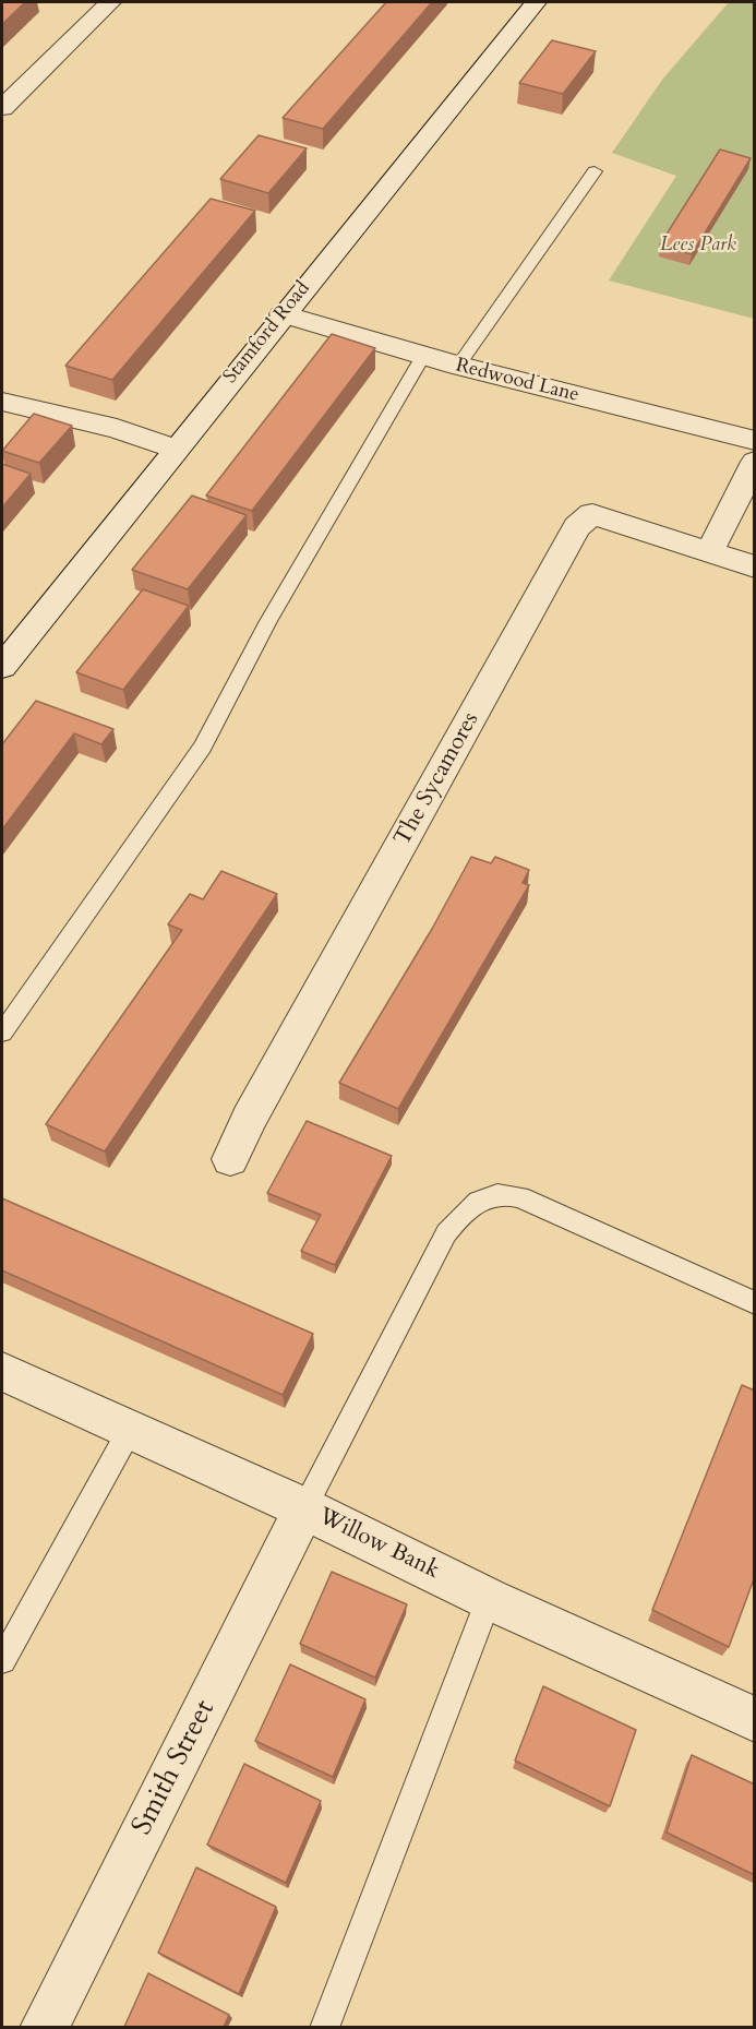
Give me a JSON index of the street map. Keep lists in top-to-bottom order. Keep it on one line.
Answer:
{"streets":{"street":["Stamford Road","Redwood Lane","The Sycamores","Willow Bank","Smith Street"]},"crossings":[["Stamford Road","Redwood Lane"],["Willow Bank","Smith Street"]],"parks":["Lees Park"]}
